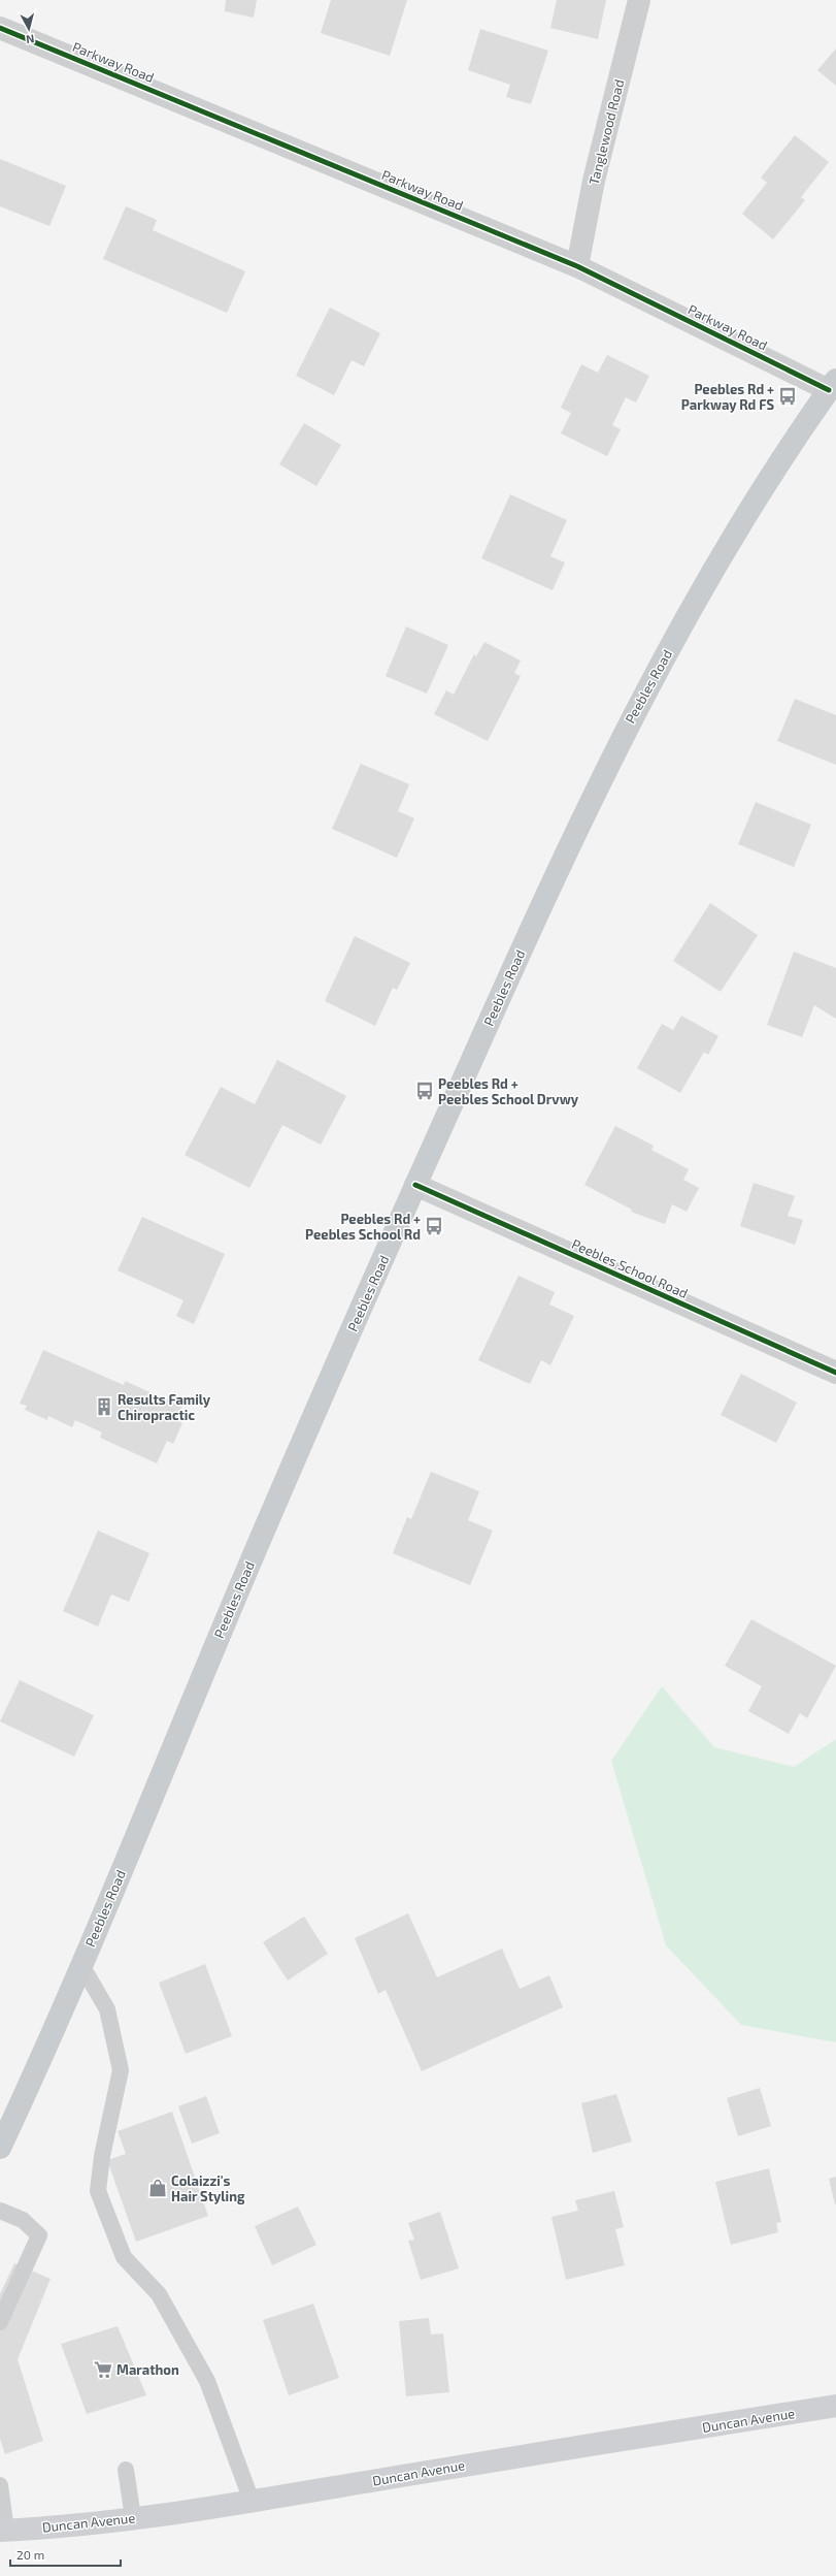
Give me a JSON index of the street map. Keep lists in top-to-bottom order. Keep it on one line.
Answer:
{"streets":{"main road":["Peebles Road","Duncan Avenue"],"street":["Parkway Road","Tanglewood Road","Peebles School Road"]},"crossings":[["Parkway Road","Tanglewood Road"],["Parkway Road","Peebles Road"],["Peebles Road","Peebles School Road"]],"places":{"bus stop":["Peebles Rd + Parkway Rd FS","Peebles Rd + Peebles School Drvwy","Peebles Rd + Peebles School Rd"],"building":["Results Family Chiropractic"],"shop":["Colaizzi's Hair Styling"],"supermarket":["Marathon"]},"scale_bar":"20 m","north":"bottom"}
